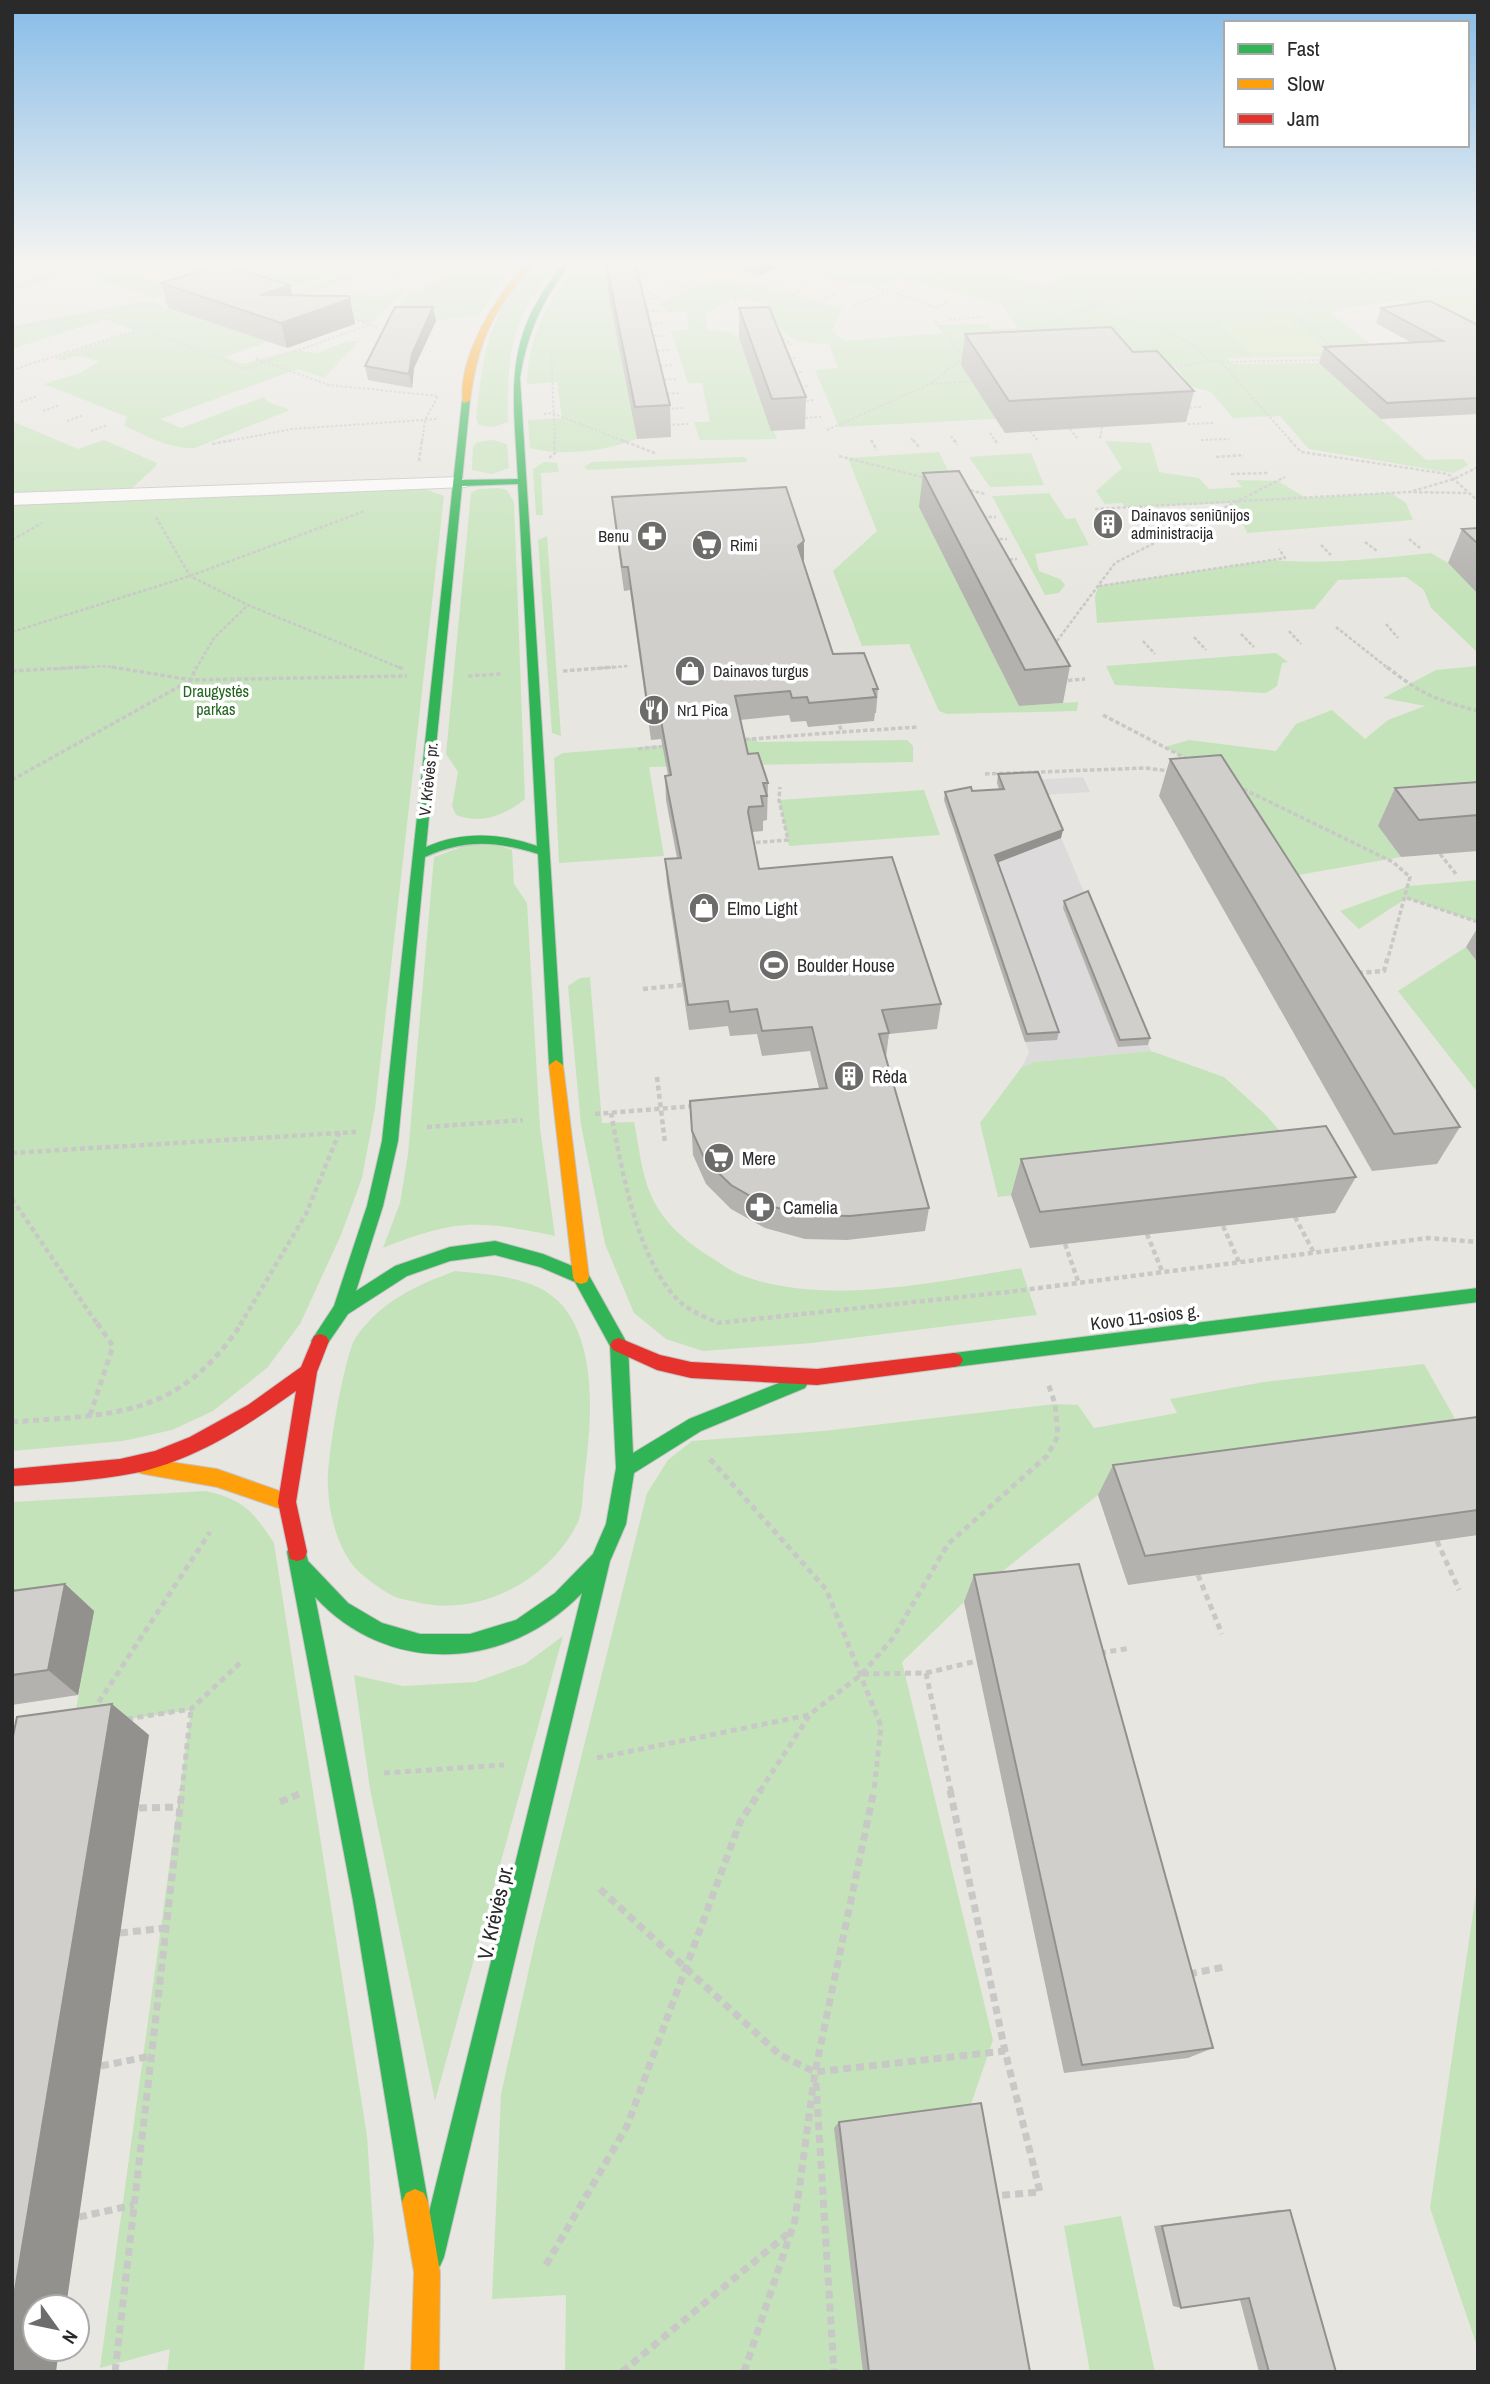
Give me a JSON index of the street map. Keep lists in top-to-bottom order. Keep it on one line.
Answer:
{"streets":{"main road":["V. Krėvės pr.","Kovo 11-osios g."]},"parks":["Draugystės parkas"],"places":{"building":["Dainavos seniūnijos administracija","Rėda"],"pharmacy":["Benu","Camelia"],"supermarket":["Rimi","Mere"],"shop":["Dainavos turgus","Elmo Light"],"restaurant":["Nr1 Pica"],"sports":["Boulder House"]},"legend":["Fast","Slow","Jam"],"north":"bottom right"}
